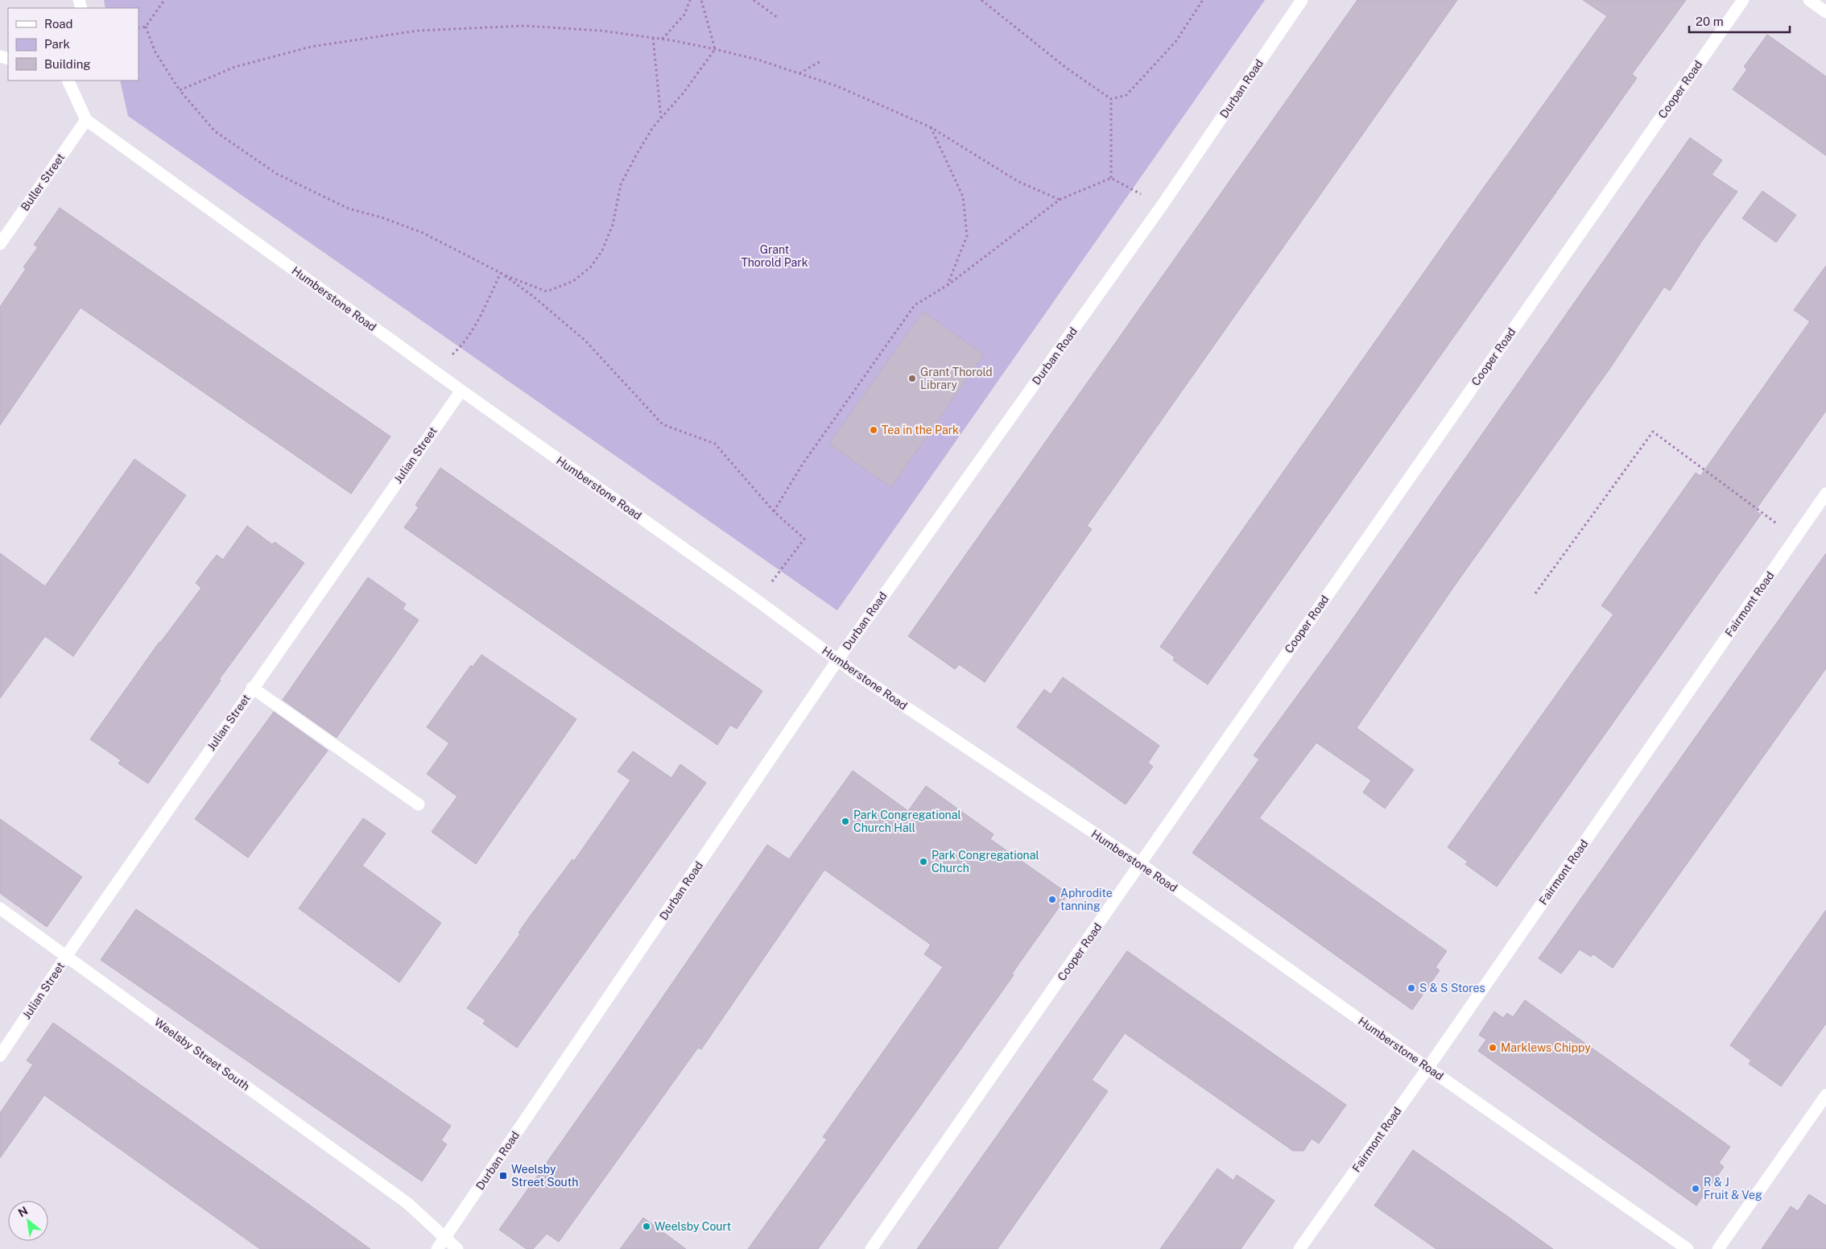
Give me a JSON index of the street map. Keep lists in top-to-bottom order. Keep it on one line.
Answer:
{"streets":{"street":["Durban Road","Cooper Road","Buller Street","Humberstone Road","Julian Street","Fairmont Road","Weelsby Street South"]},"crossings":[["Durban Road","Humberstone Road"],["Durban Road","Weelsby Street South"],["Cooper Road","Humberstone Road"],["Buller Street","Humberstone Road"],["Humberstone Road","Julian Street"],["Humberstone Road","Fairmont Road"],["Julian Street","Weelsby Street South"]],"parks":["Grant Thorold Park"],"places":{"other":["Grant Thorold Library","Tea in the Park","Park Congregational Church Hall","Park Congregational Church","Aphrodite tanning","S & S Stores","Marklews Chippy","R & J Fruit & Veg","Weelsby Court"],"transit":["Weelsby Street South"]},"legend":["Road","Park","Building"],"scale_bar":"20 m","north":"top left"}
